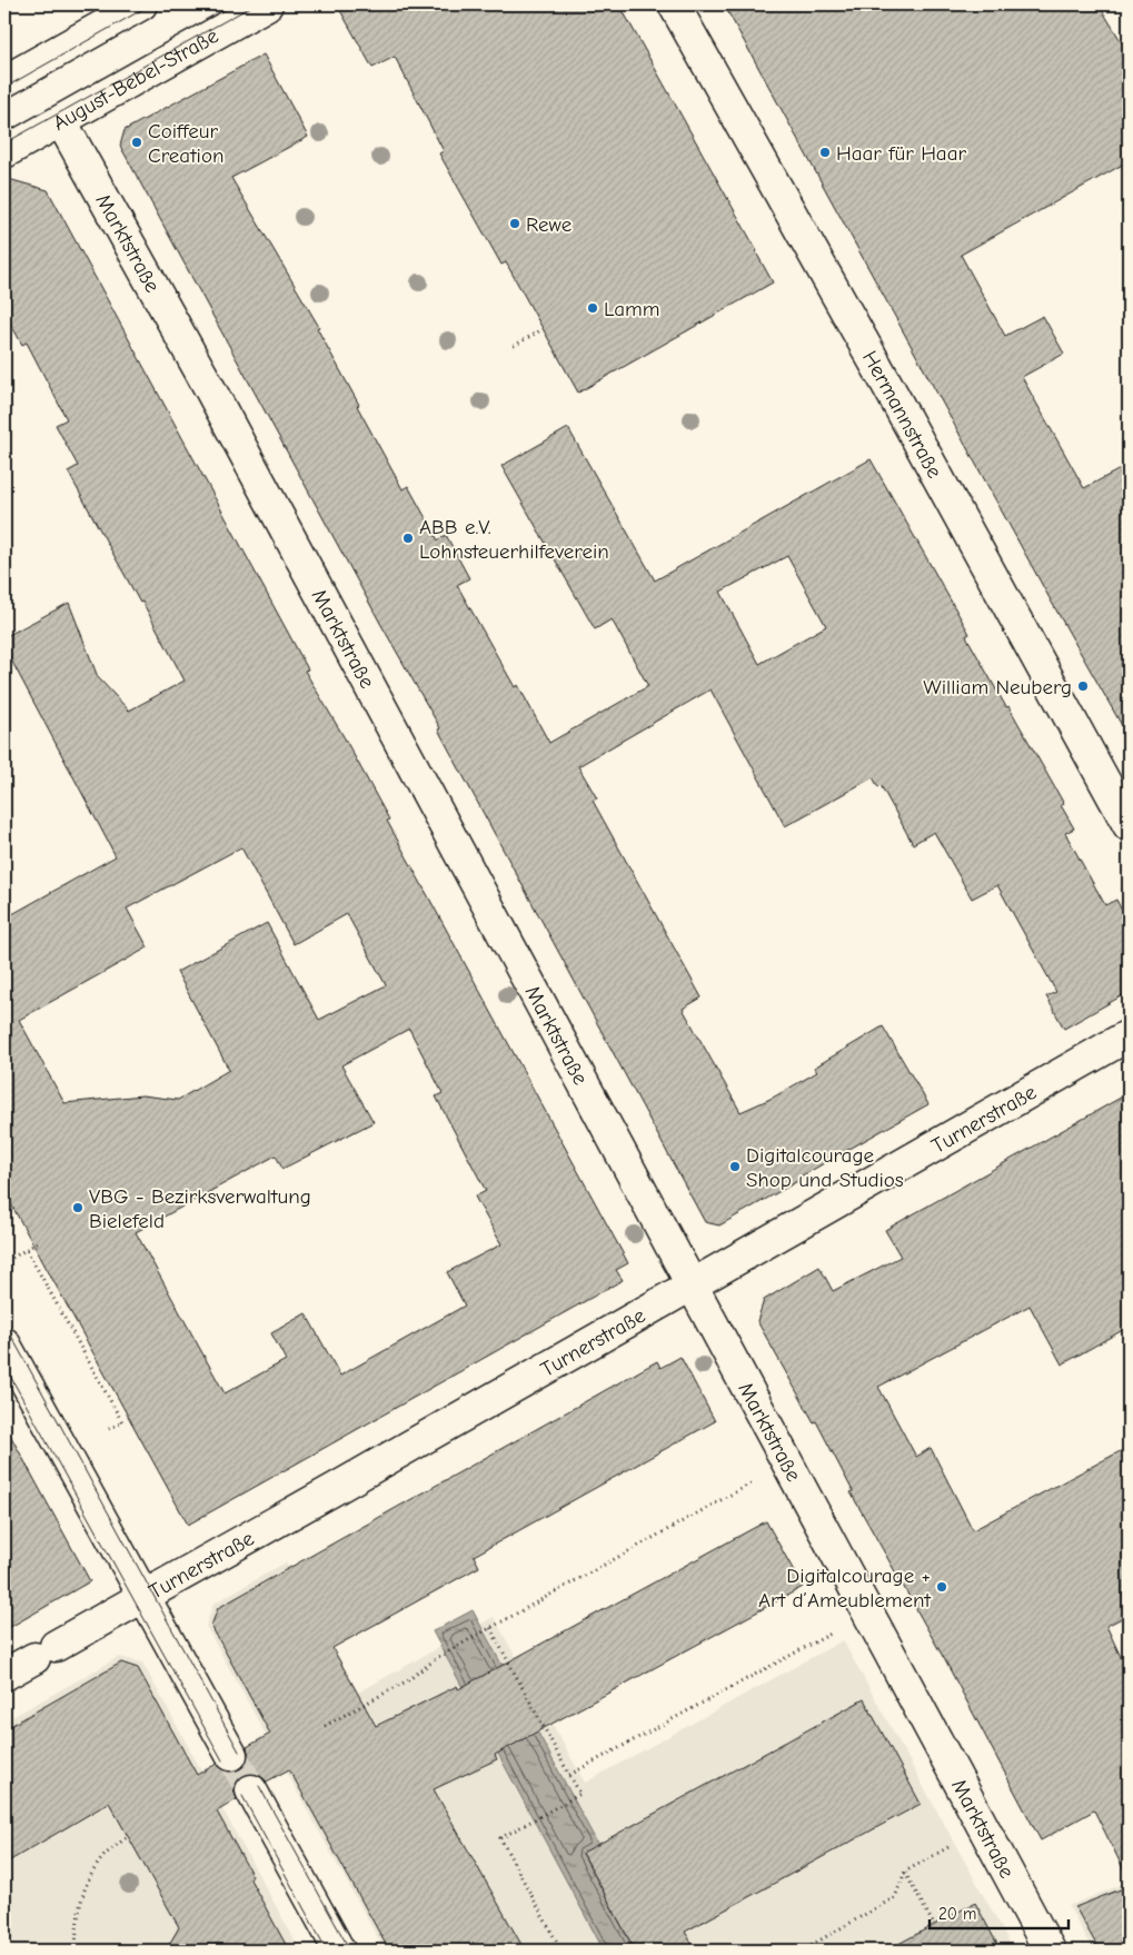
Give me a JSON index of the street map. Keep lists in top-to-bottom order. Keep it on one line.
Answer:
{"streets":{"street":["August-Bebel-Straße","Marktstraße","Hermannstraße","Turnerstraße"]},"crossings":[["August-Bebel-Straße","Marktstraße"],["Marktstraße","Turnerstraße"]],"places":["Coiffeur Creation","Haar für Haar","Rewe","Lamm","ABB e.V. Lohnsteuerhilfeverein","William Neuberg","Digitalcourage Shop und Studios","VBG - Bezirksverwaltung Bielefeld","Digitalcourage + Art d’Ameublement"],"scale_bar":"20 m"}
